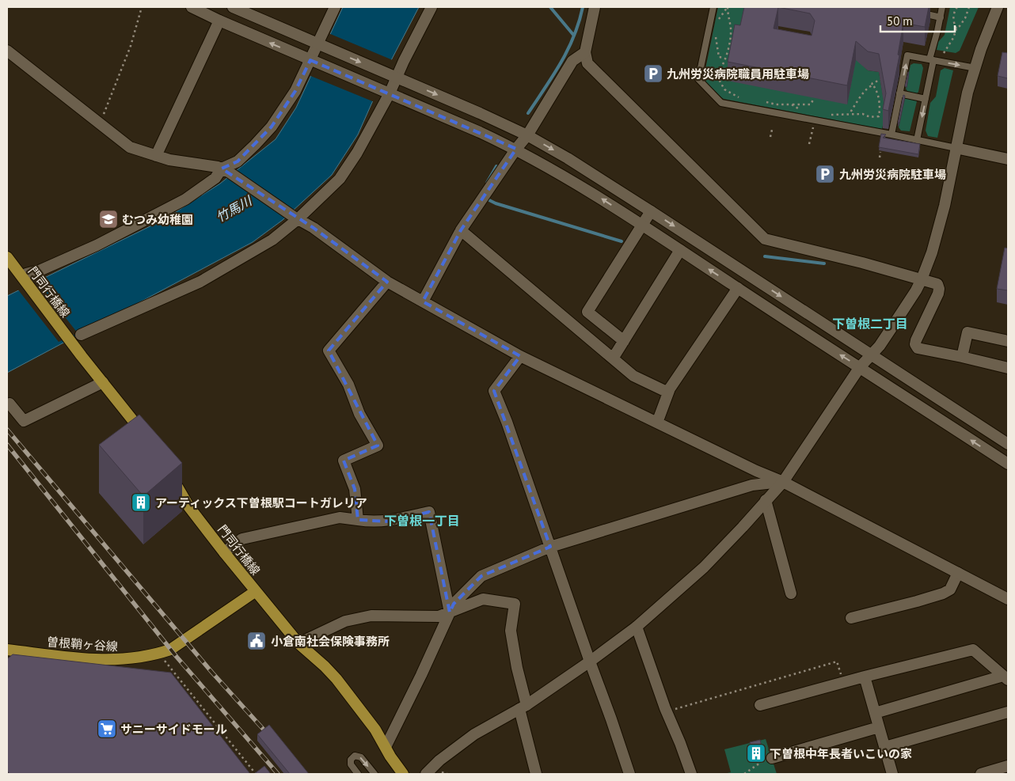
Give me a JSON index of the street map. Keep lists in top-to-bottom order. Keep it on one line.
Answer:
{"streets":{"main road":["門司行橋線","曽根鞘ヶ谷線"]},"crossings":[["門司行橋線","曽根鞘ヶ谷線"]],"districts":["下曽根二丁目","下曽根一丁目"],"water":["竹馬川"],"places":{"parking":["九州労災病院職員用駐車場","九州労災病院駐車場"],"school or university":["むつみ幼稚園"],"building":["アーティックス下曽根駅コートガレリア","下曽根中年長者いこいの家"],"public building":["小倉南社会保険事務所"],"supermarket":["サニーサイドモール"]},"scale_bar":"50 m"}
